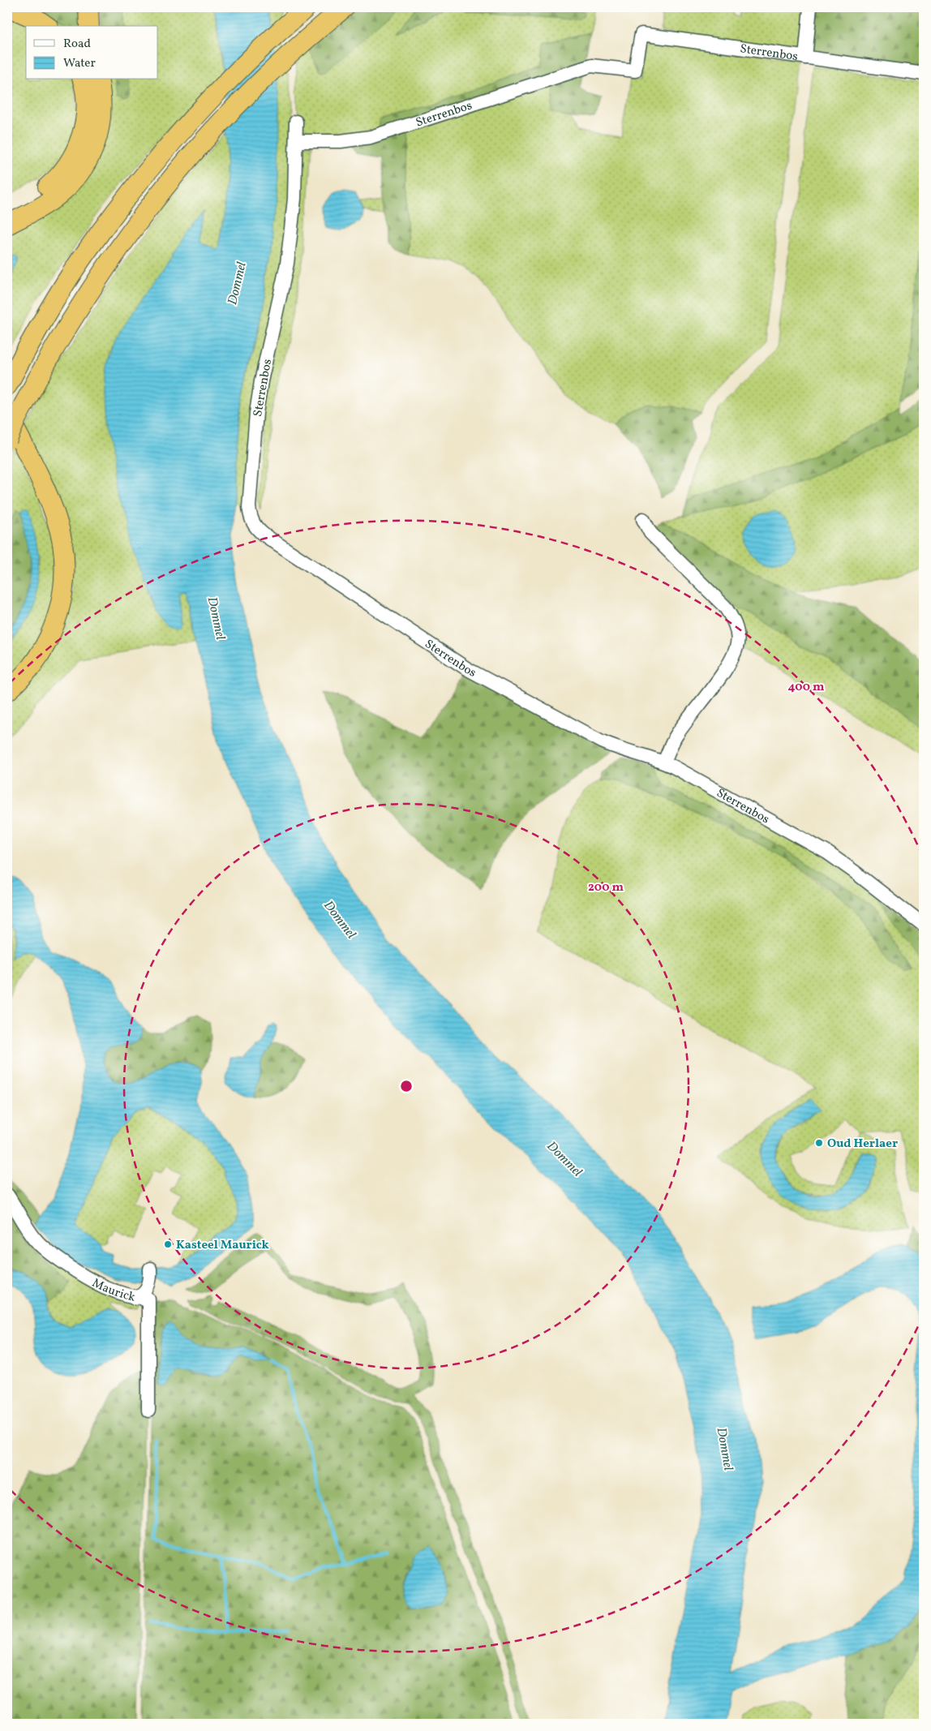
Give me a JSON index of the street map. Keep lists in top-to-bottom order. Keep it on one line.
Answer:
{"streets":{"street":["Sterrenbos","Maurick"]},"water":["Dommel"],"places":["Oud Herlaer","Kasteel Maurick"],"legend":["Road","Water"],"rings":["400 m","200 m"]}
